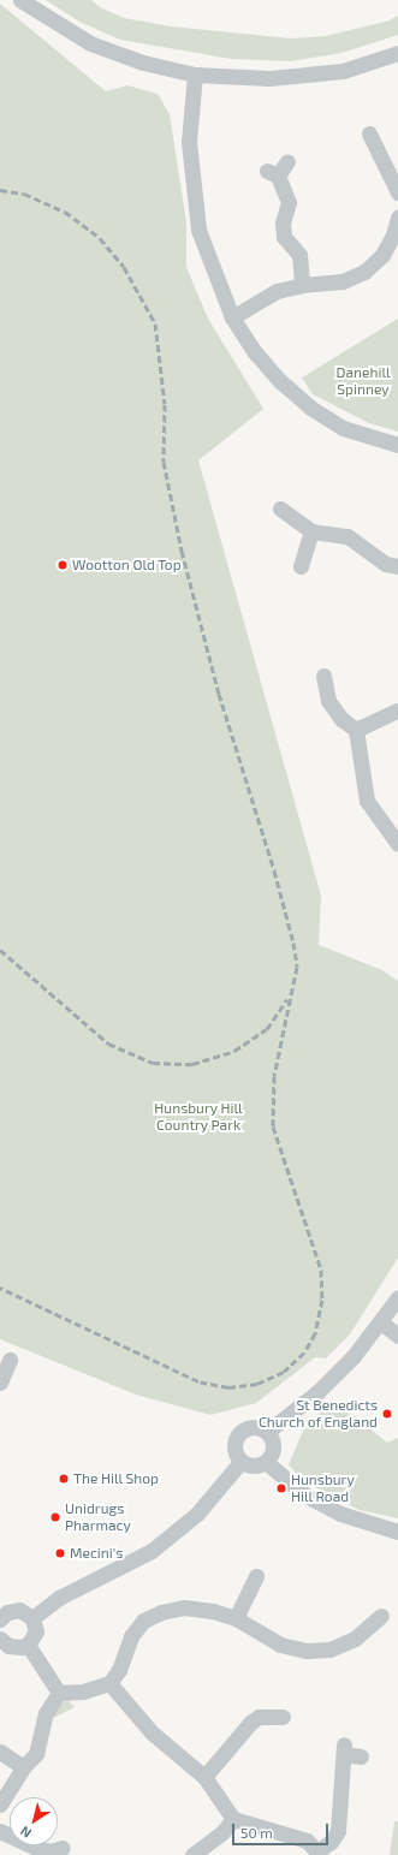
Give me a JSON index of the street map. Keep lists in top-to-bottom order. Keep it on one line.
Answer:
{"parks":["Danehill Spinney","Hunsbury Hill Country Park"],"places":["Wootton Old Top","St Benedicts Church of England","The Hill Shop","Hunsbury Hill Road","Unidrugs Pharmacy","Mecini's"],"scale_bar":"50 m","north":"bottom left"}
